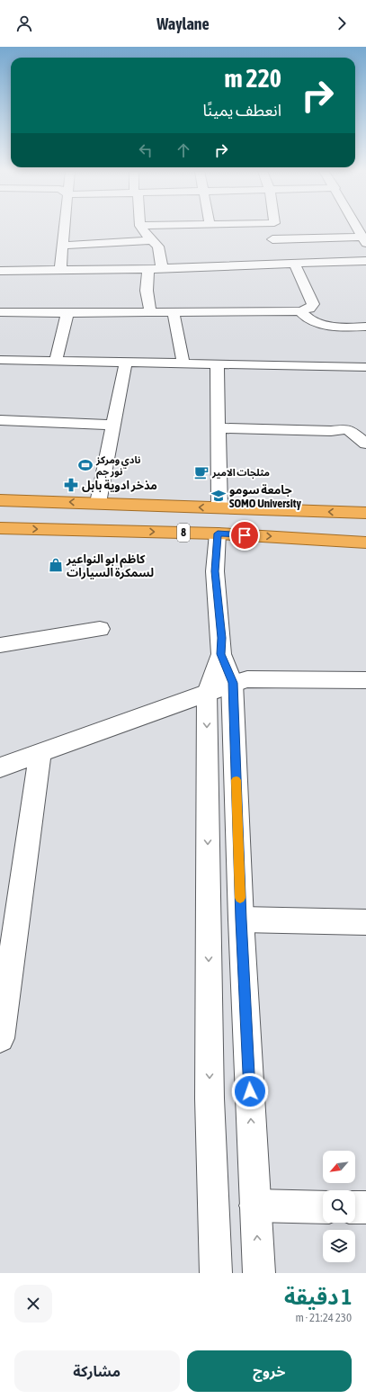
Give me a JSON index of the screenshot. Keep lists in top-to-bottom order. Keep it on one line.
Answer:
{"streets":{"highway":["8"]},"places":{"sports":["نادي ومركز نور جم"],"cafe":["مثلجات الامير"],"pharmacy":["مذخر ادوية بابل"],"school or university":["جامعة سومو SOMO University"],"shop":["كاظم ابو النواعير لسمكرة السيارات"]},"north":"bottom left","page":{"header":"Waylane","turn":["220 m","انعطف يمينًا"],"heading":["1 دقيقة","230 m · 21:24"],"buttons":["خروج","مشاركة"]}}
